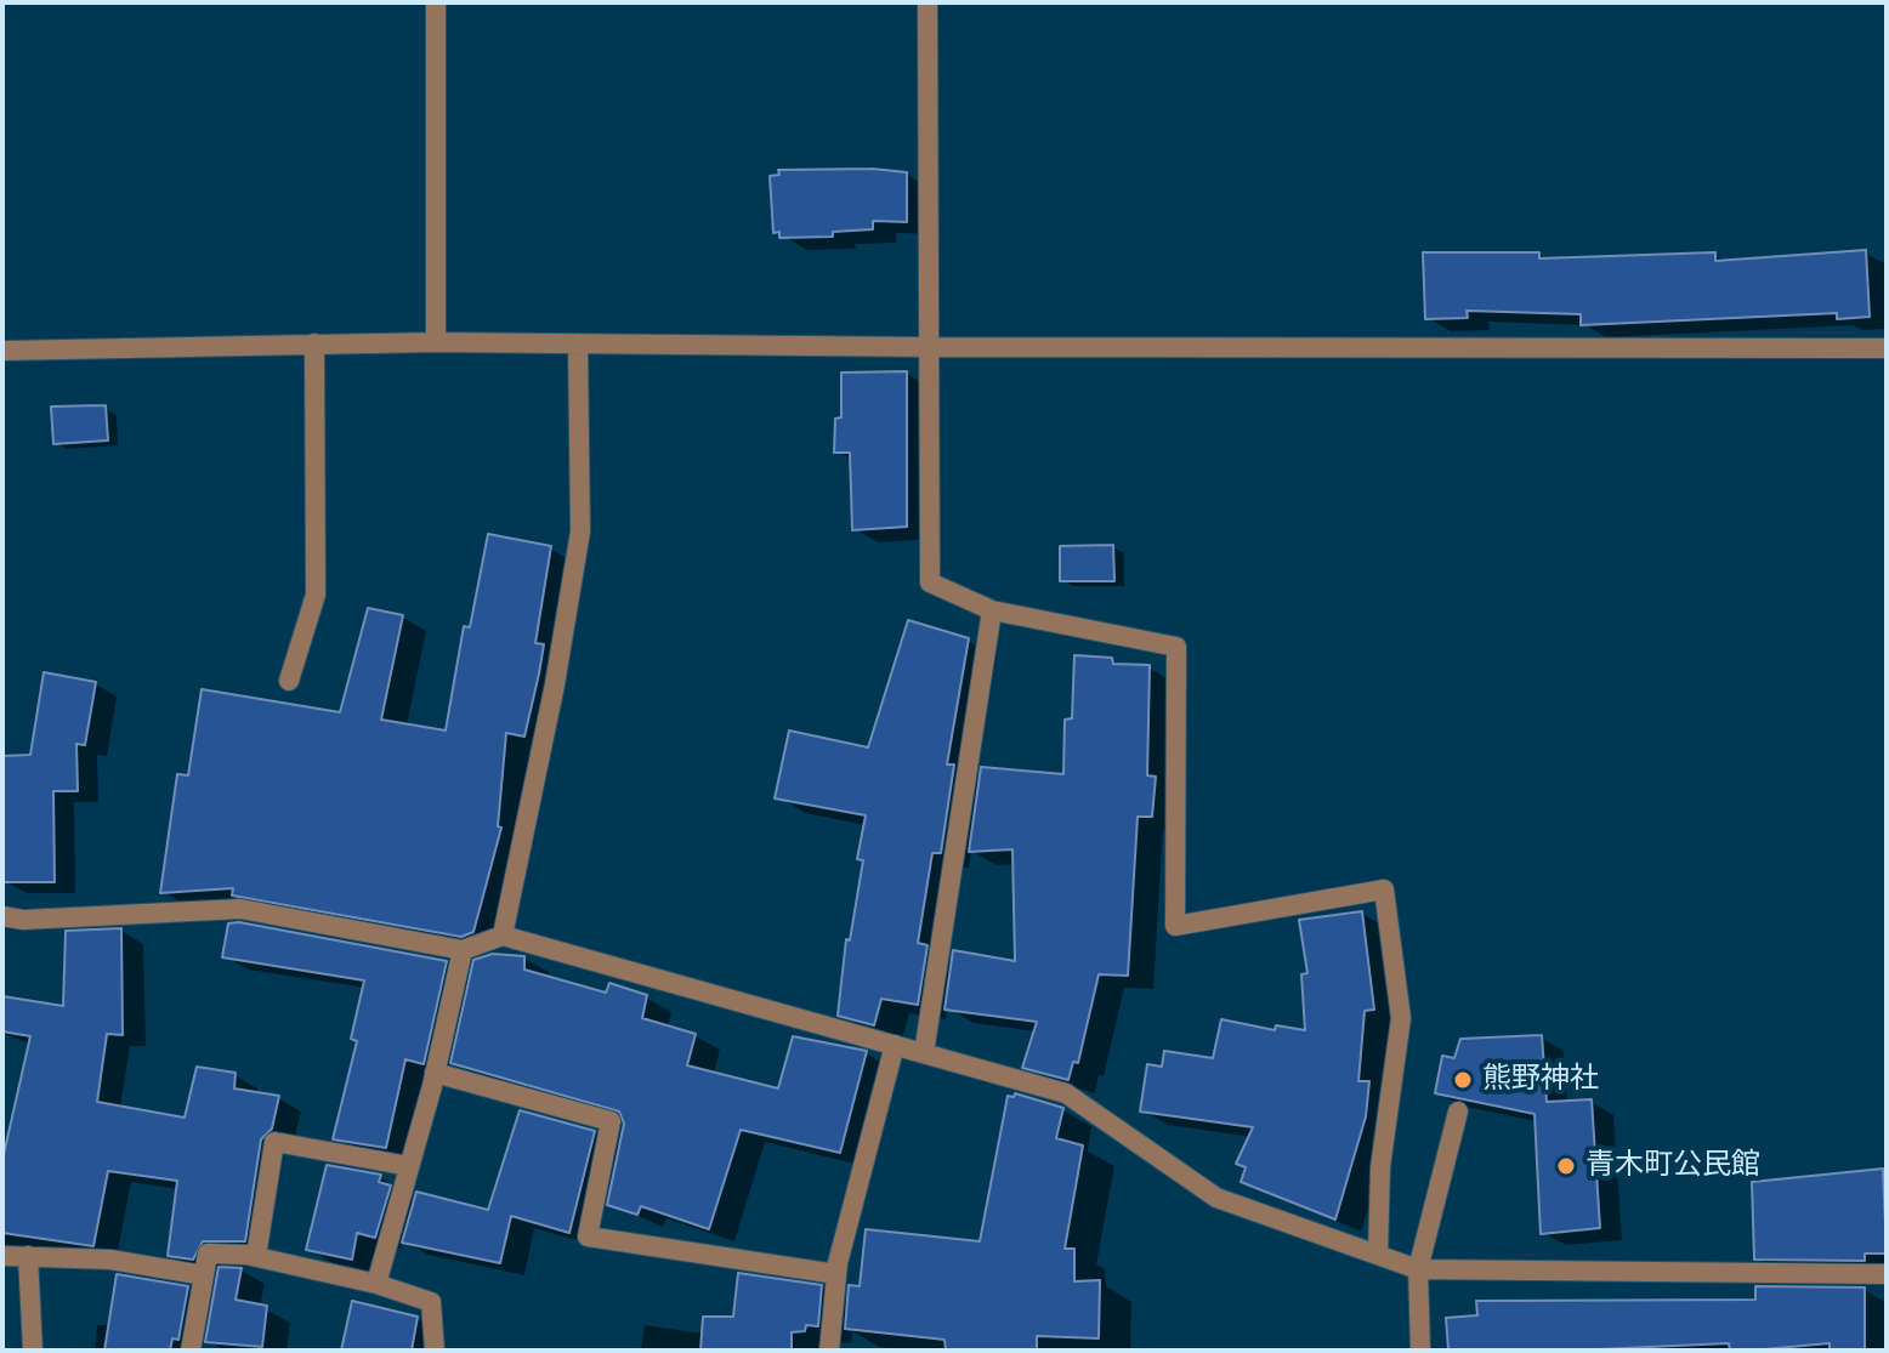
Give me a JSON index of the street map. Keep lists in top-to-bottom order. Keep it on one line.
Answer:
{"places":["熊野神社","青木町公民館"]}
